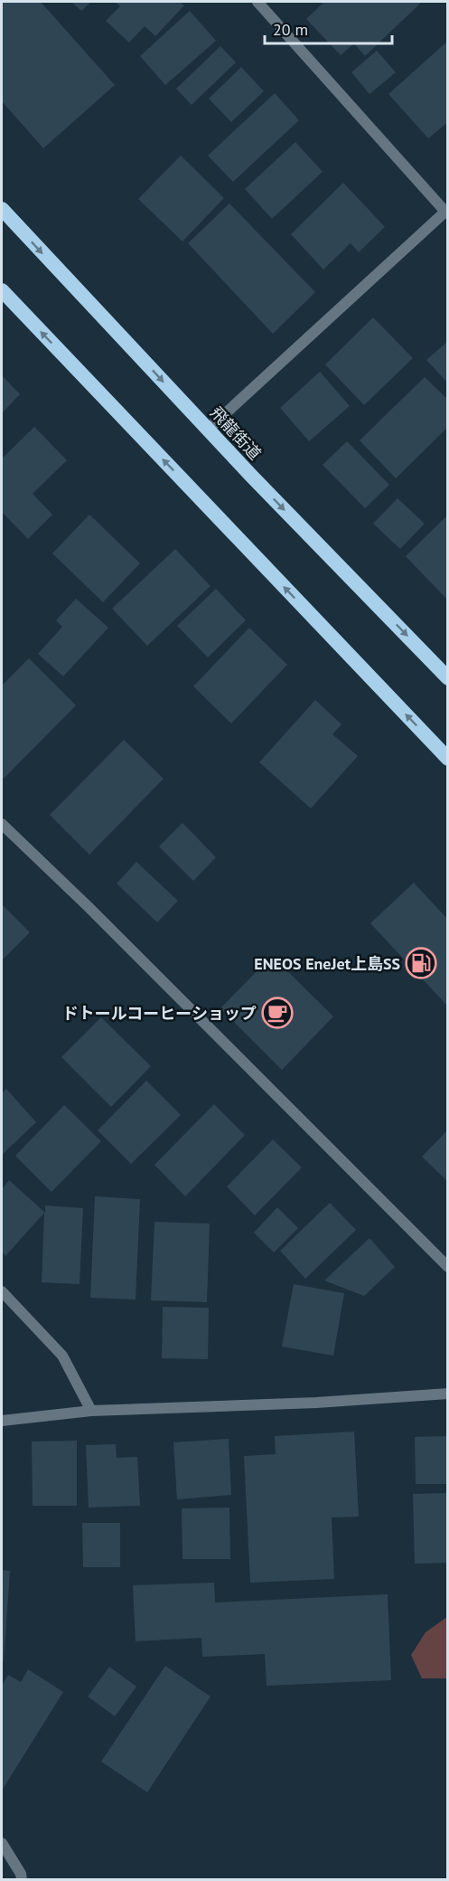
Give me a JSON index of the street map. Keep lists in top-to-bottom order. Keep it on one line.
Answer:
{"streets":{"highway":["飛龍街道"]},"places":{"fuel station":["ENEOS EneJet上島SS"],"cafe":["ドトールコーヒーショップ"]},"scale_bar":"20 m"}
